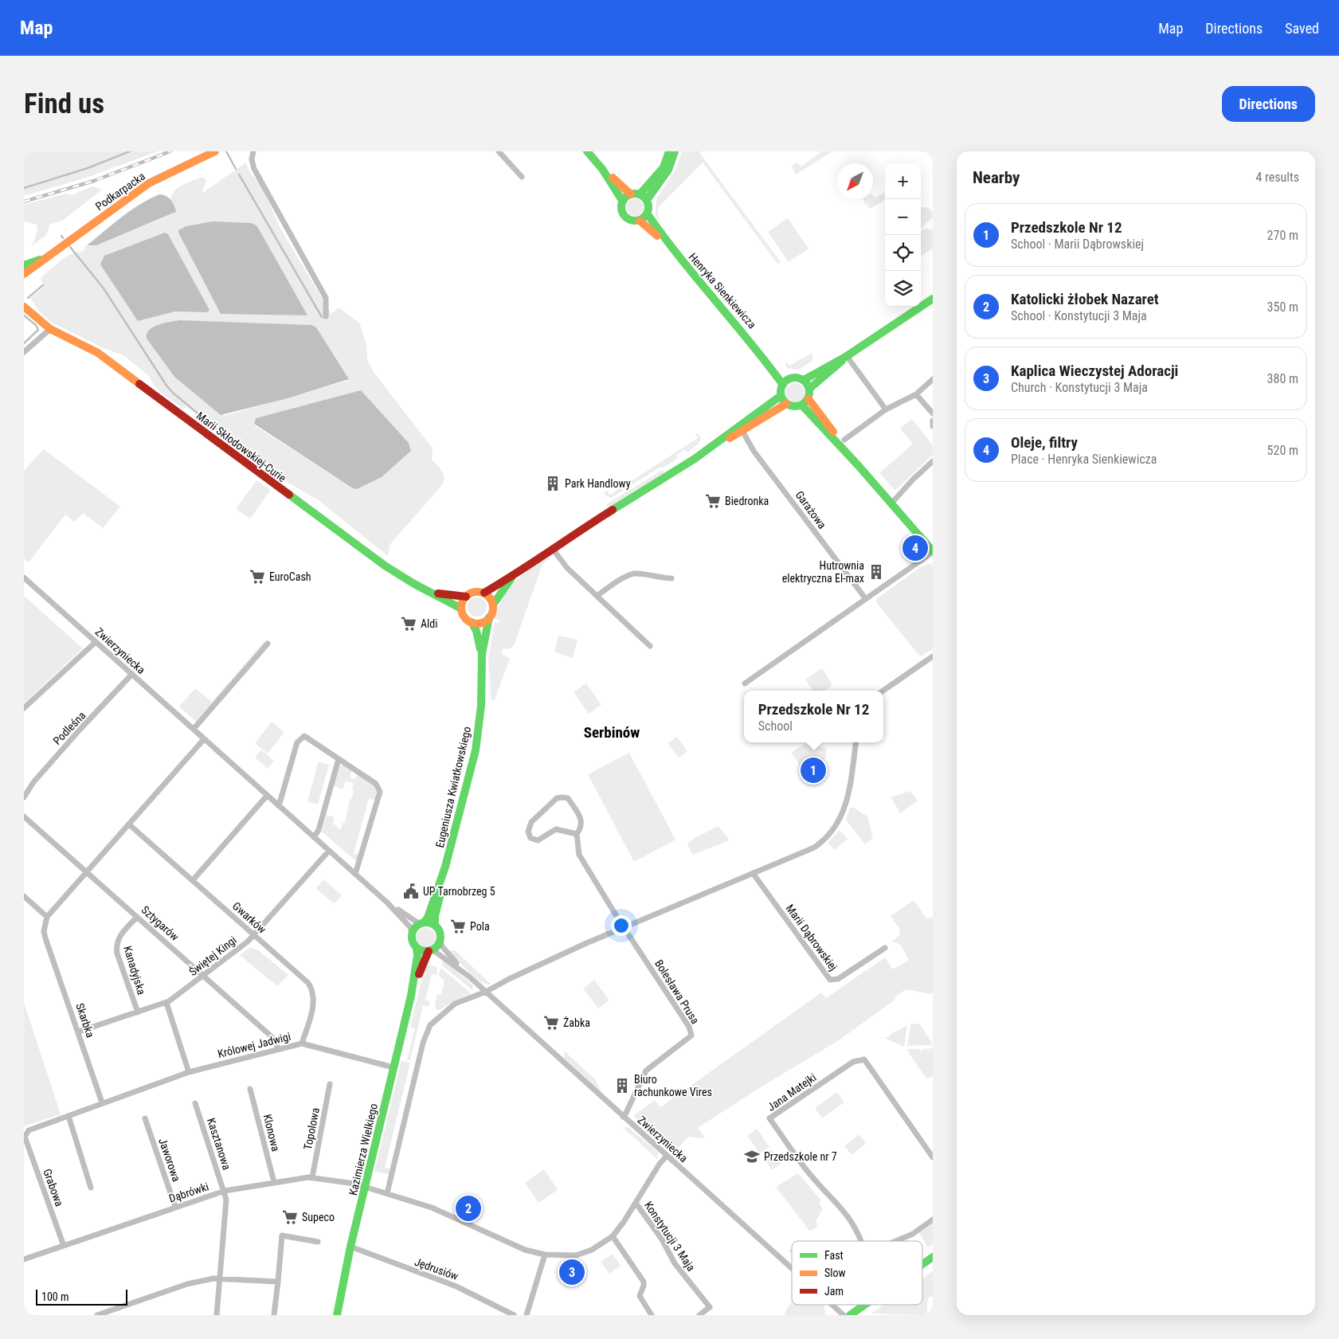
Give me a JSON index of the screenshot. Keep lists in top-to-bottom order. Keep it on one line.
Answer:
{"streets":{"street":["Podkarpacka","Henryka Sienkiewicza","Marii Skłodowskiej-Curie","Garażowa","Zwierzyniecka","Podleśna","Eugeniusza Kwiatkowskiego","Gwarków","Sztygarów","Marii Dąbrowskiej","Świętej Kingi","Kanadyjska","Bolesława Prusa","Skarbka","Królowej Jadwigi","Jana Matejki","Topolowa","Klonowa","Kasztanowa","Kazimierza Wielkiego","Jaworowa","Grabowa","Dąbrówki","Konstytucji 3 Maja","Jędrusiów"]},"crossings":[["Marii Skłodowskiej-Curie","Eugeniusza Kwiatkowskiego"],["Zwierzyniecka","Podleśna"],["Zwierzyniecka","Eugeniusza Kwiatkowskiego"],["Zwierzyniecka","Świętej Kingi"],["Zwierzyniecka","Bolesława Prusa"],["Zwierzyniecka","Konstytucji 3 Maja"],["Gwarków","Świętej Kingi"],["Gwarków","Królowej Jadwigi"],["Sztygarów","Świętej Kingi"],["Sztygarów","Kanadyjska"],["Sztygarów","Królowej Jadwigi"],["Świętej Kingi","Kanadyjska"],["Świętej Kingi","Skarbka"],["Skarbka","Królowej Jadwigi"],["Królowej Jadwigi","Kazimierza Wielkiego"],["Królowej Jadwigi","Grabowa"],["Topolowa","Dąbrówki"],["Klonowa","Dąbrówki"],["Kasztanowa","Dąbrówki"],["Kazimierza Wielkiego","Dąbrówki"],["Kazimierza Wielkiego","Konstytucji 3 Maja"],["Kazimierza Wielkiego","Jędrusiów"],["Jaworowa","Dąbrówki"],["Grabowa","Dąbrówki"],["Dąbrówki","Konstytucji 3 Maja"]],"districts":["Serbinów"],"places":{"building":["Park Handlowy","Hutrownia elektryczna El-max","Biuro rachunkowe Vires"],"supermarket":["Biedronka","EuroCash","Aldi","Pola","Żabka","Supeco"],"public building":["UP Tarnobrzeg 5"],"school or university":["Przedszkole nr 7"]},"legend":["Fast","Slow","Jam"],"scale_bar":"100 m","north":"bottom left","page":{"header":"Map","nav":["Map","Directions","Saved"],"buttons":"Directions","title":"Find us","heading":["Nearby","4 results"],"map_buttons":["+","−"],"list":[{"mark":"1","name":"Przedszkole Nr 12","note":"School · Marii Dąbrowskiej","value":"270 m"},{"mark":"2","name":"Katolicki żłobek Nazaret","note":"School · Konstytucji 3 Maja","value":"350 m"},{"mark":"3","name":"Kaplica Wieczystej Adoracji","note":"Church · Konstytucji 3 Maja","value":"380 m"},{"mark":"4","name":"Oleje, filtry","note":"Place · Henryka Sienkiewicza","value":"520 m"}],"pins":["4","1","2","3"],"popup":["Przedszkole Nr 12","School"],"scale":"100 m"}}
